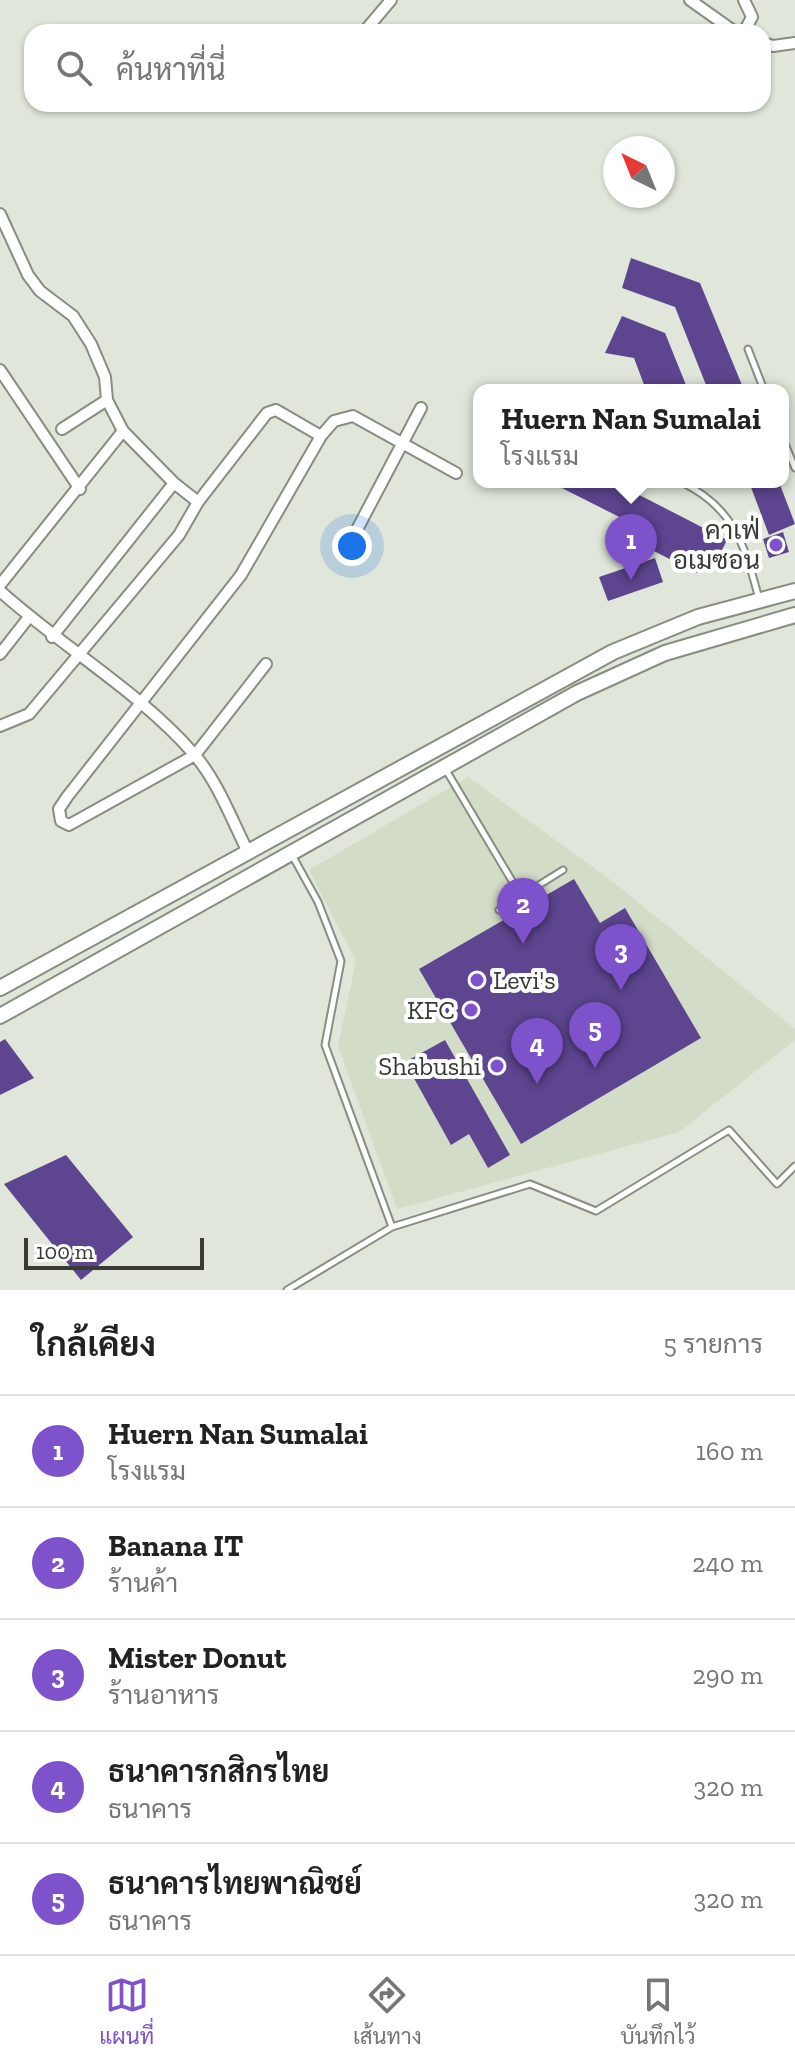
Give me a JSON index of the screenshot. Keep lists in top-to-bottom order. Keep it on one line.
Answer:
{"places":["คาเฟ่ อเมซอน","Levi's","KFC","Shabushi"],"scale_bar":"100 m","north":"top left","page":{"search":"ค้นหาที่นี่","popup":["Huern Nan Sumalai","โรงแรม"],"pins":["1","2","3","5","4"],"scale":"100 m","heading":["ใกล้เคียง","5 รายการ"],"list":[{"mark":"1","name":"Huern Nan Sumalai","note":"โรงแรม","value":"160 m"},{"mark":"2","name":"Banana IT","note":"ร้านค้า","value":"240 m"},{"mark":"3","name":"Mister Donut","note":"ร้านอาหาร","value":"290 m"},{"mark":"4","name":"ธนาคารกสิกรไทย","note":"ธนาคาร","value":"320 m"},{"mark":"5","name":"ธนาคารไทยพาณิชย์","note":"ธนาคาร","value":"320 m"}],"nav":["แผนที่","เส้นทาง","บันทึกไว้"]}}
